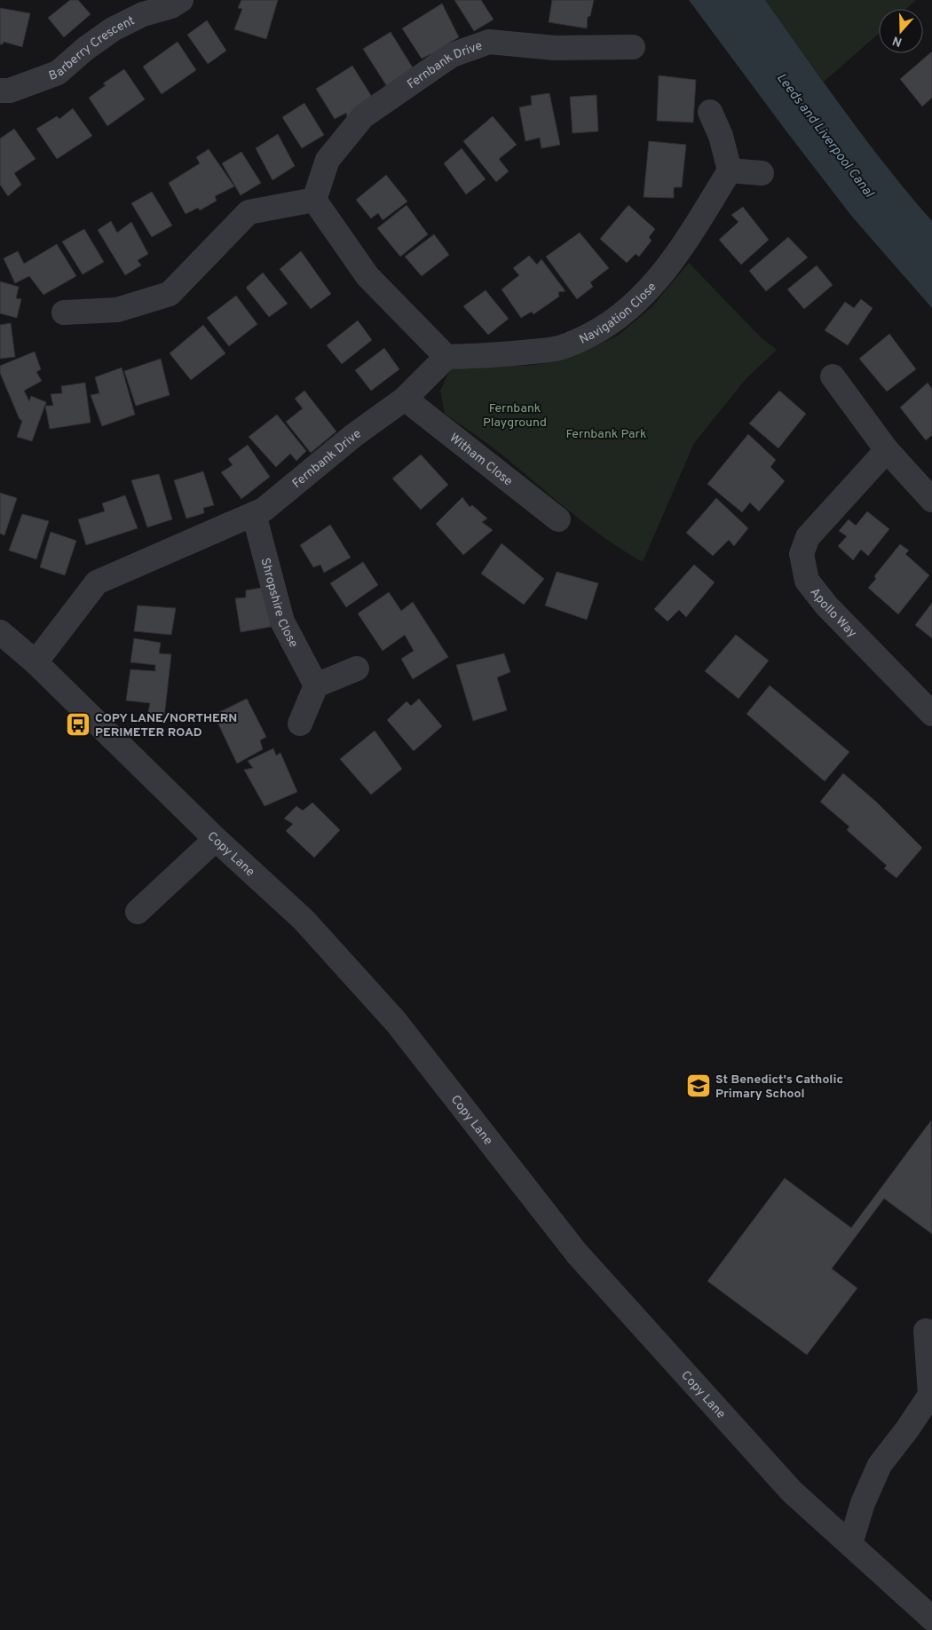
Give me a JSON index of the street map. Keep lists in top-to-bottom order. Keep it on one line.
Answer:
{"streets":{"street":["Barberry Crescent","Fernbank Drive","Navigation Close","Witham Close","Shropshire Close","Apollo Way","Copy Lane"]},"crossings":[["Fernbank Drive","Navigation Close"],["Fernbank Drive","Witham Close"],["Fernbank Drive","Shropshire Close"],["Fernbank Drive","Copy Lane"]],"water":["Leeds and Liverpool Canal"],"parks":["Fernbank Playground","Fernbank Park"],"places":{"bus stop":["COPY LANE/NORTHERN PERIMETER ROAD"],"school or university":["St Benedict's Catholic Primary School"]},"north":"bottom"}
